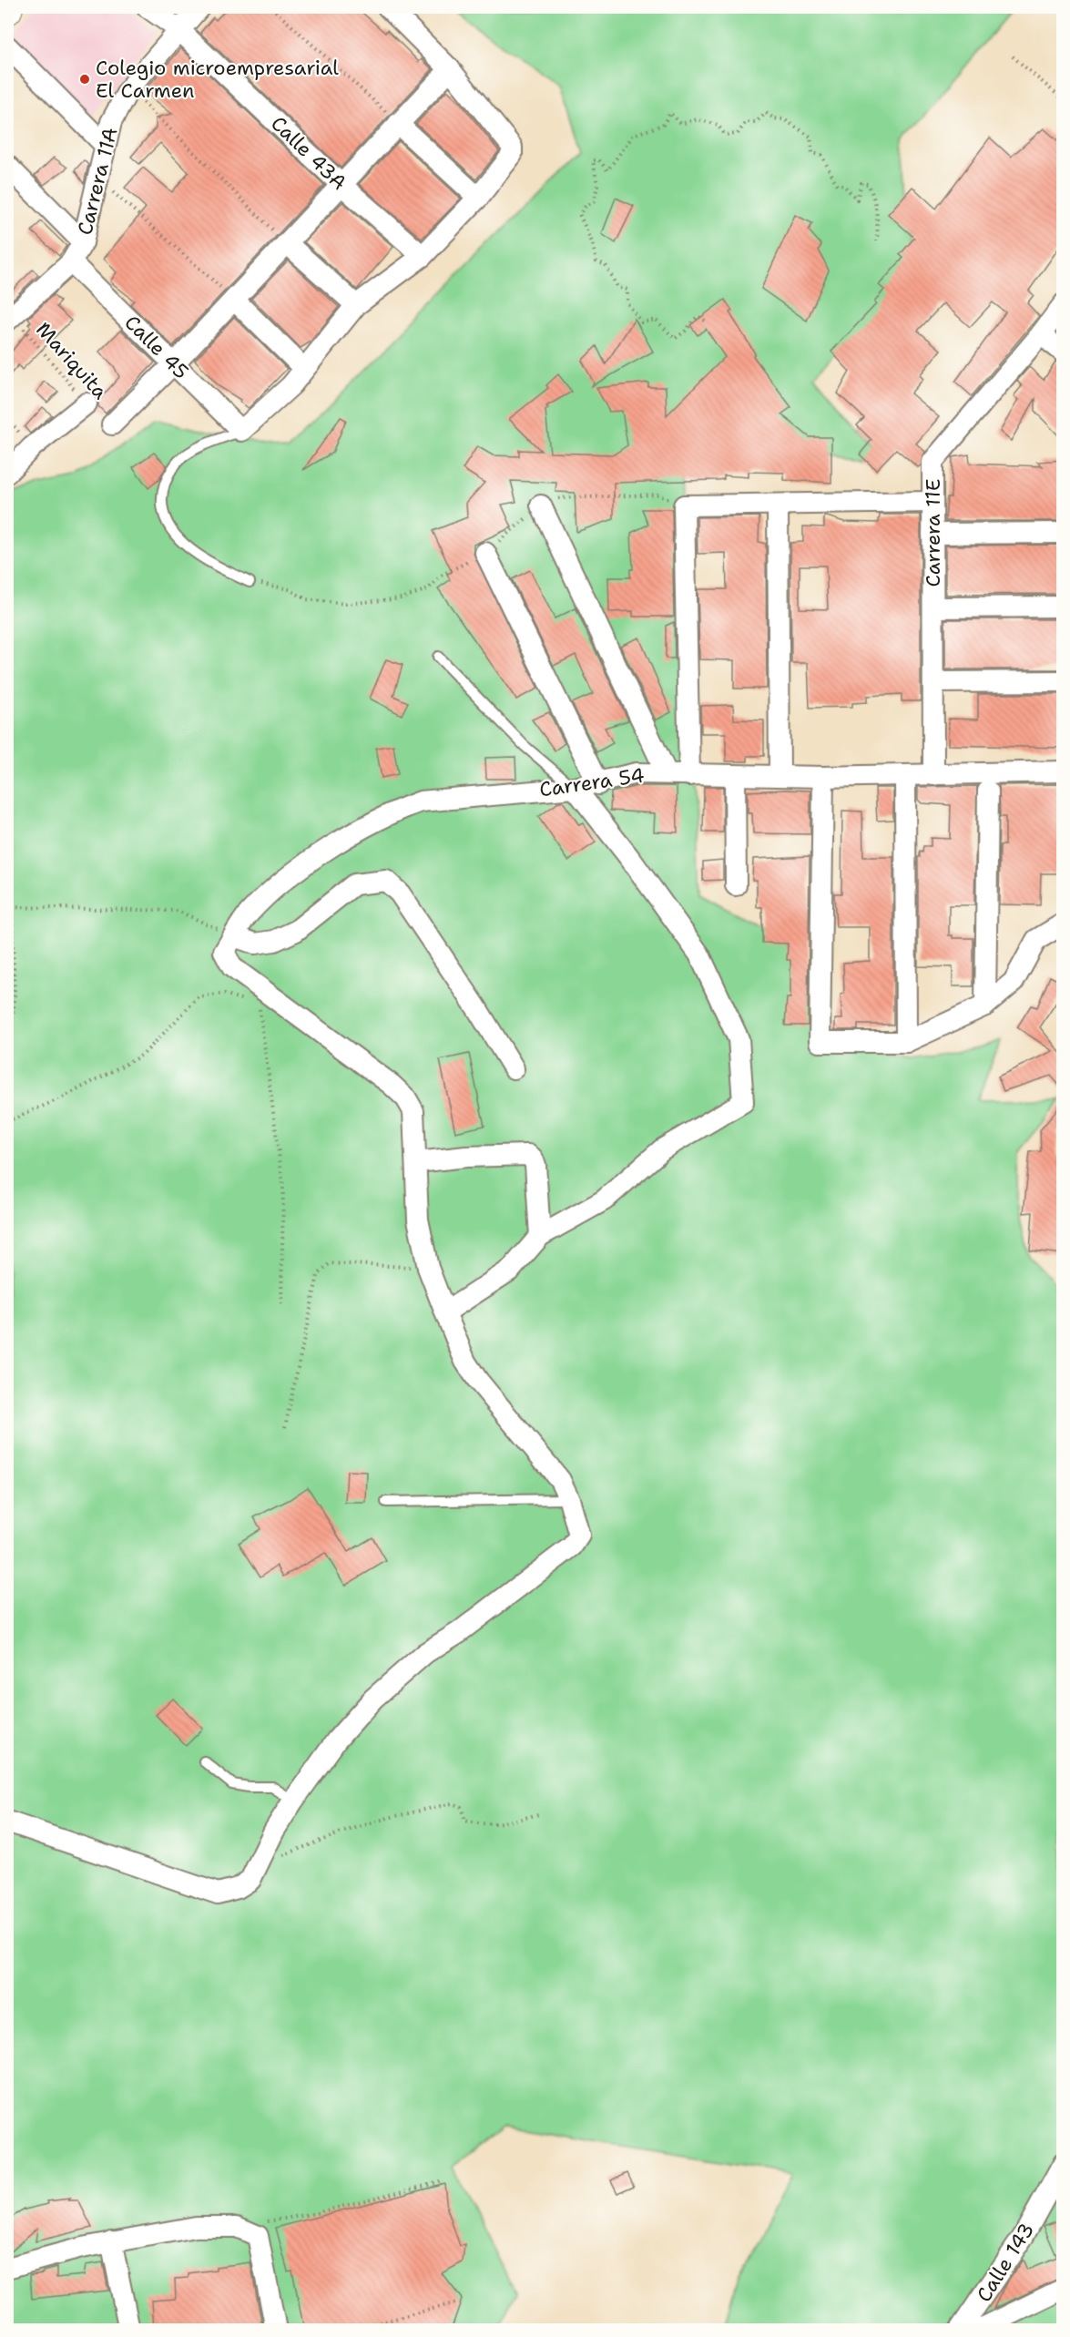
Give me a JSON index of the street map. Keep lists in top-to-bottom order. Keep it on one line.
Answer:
{"streets":{"street":["Calle 43A","Carrera 11A","Calle 45","Carrera 11E","Carrera 54","Calle 143"],"path":["Mariquita"]},"crossings":[["Calle 43A","Carrera 11A"],["Carrera 11A","Calle 45"],["Carrera 11A","Mariquita"],["Carrera 11E","Carrera 54"]],"places":["Colegio microempresarial El Carmen"]}
